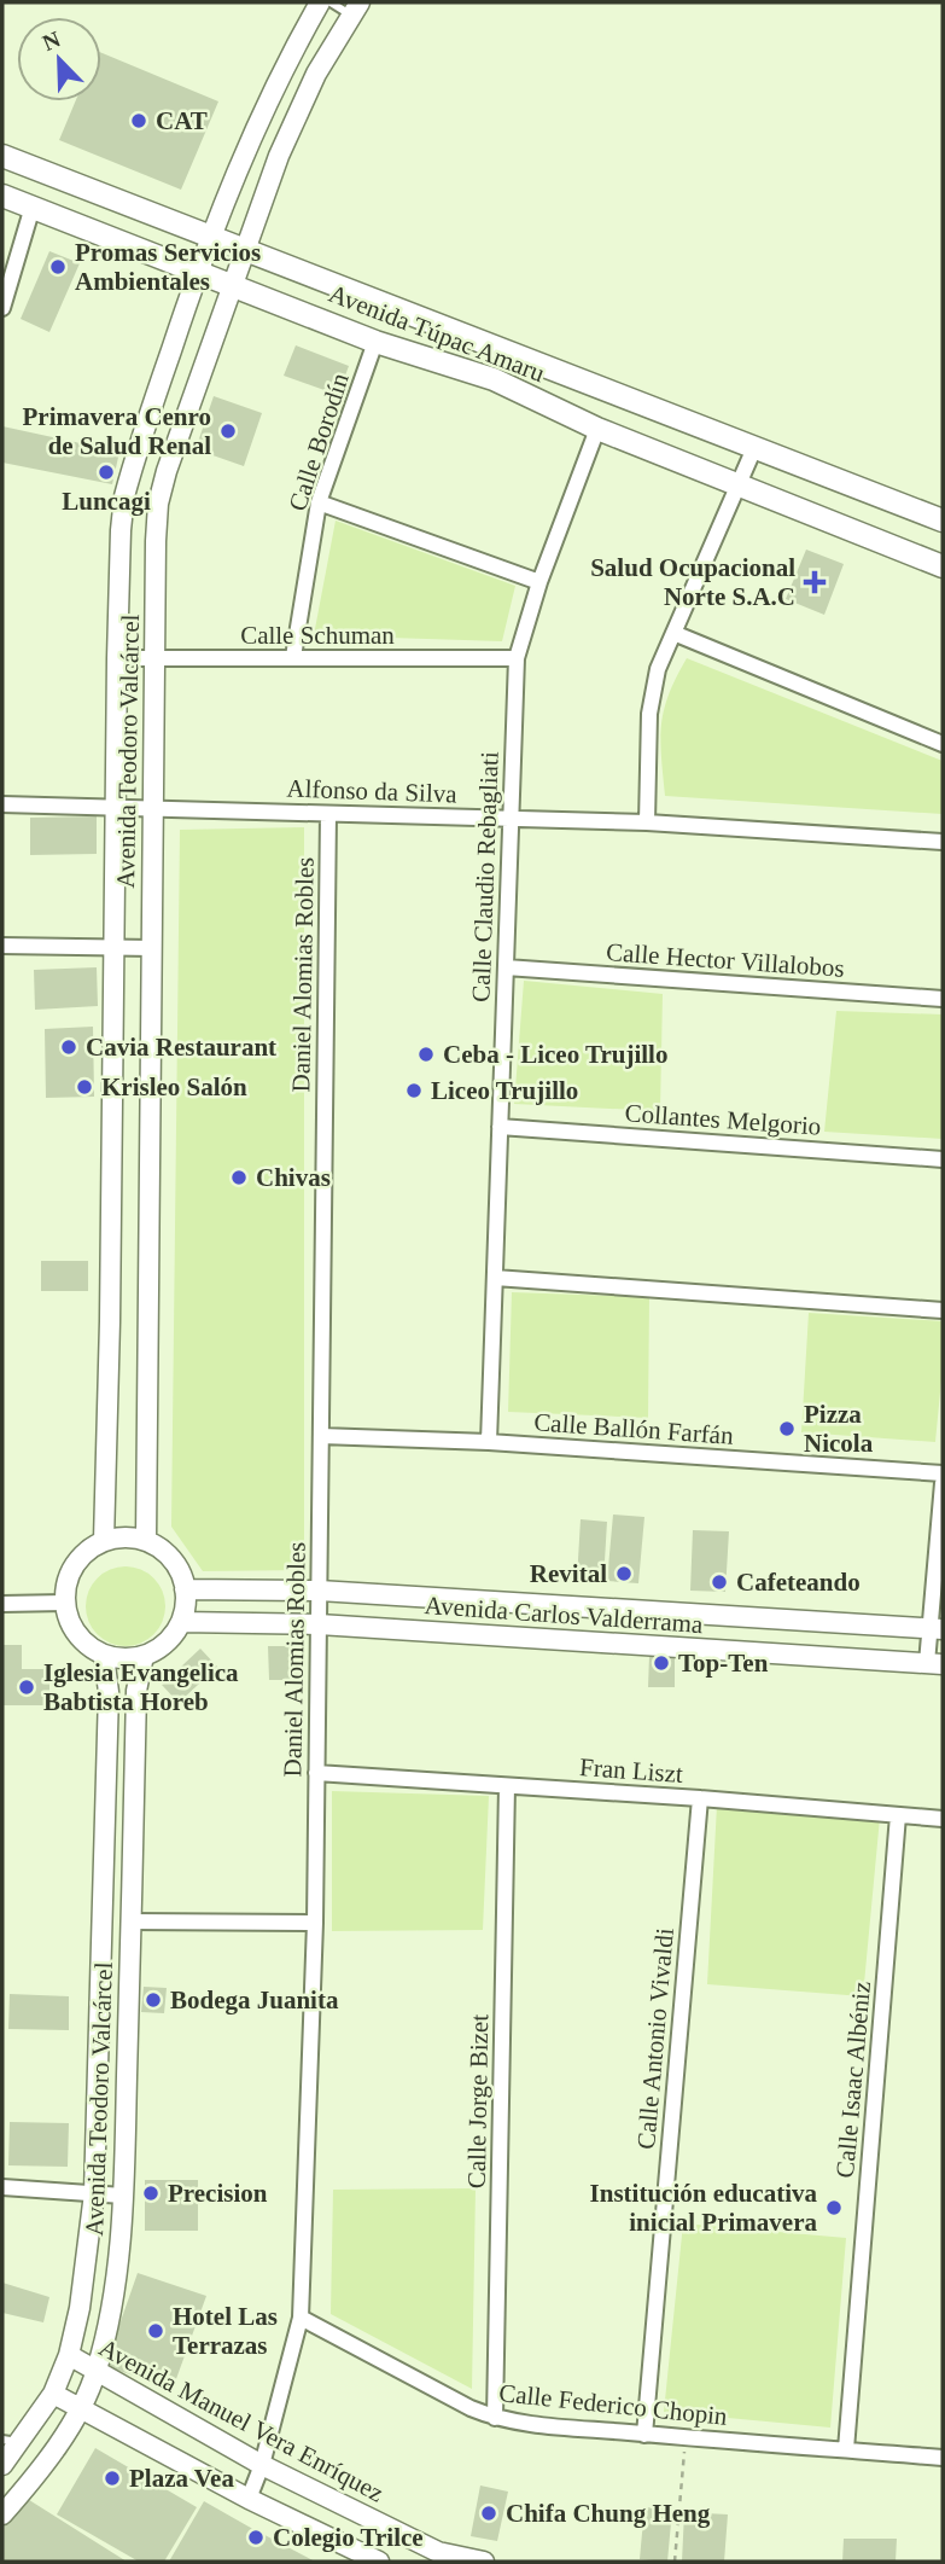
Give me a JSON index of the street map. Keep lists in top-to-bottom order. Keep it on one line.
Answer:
{"streets":{"main road":["Avenida Túpac Amaru"],"street":["Calle Borodín","Calle Schuman","Avenida Teodoro Valcárcel","Alfonso da Silva","Calle Claudio Rebagliati","Calle Hector Villalobos","Daniel Alomias Robles","Collantes Melgorio","Calle Ballón Farfán","Avenida Carlos Valderrama","Fran Liszt","Calle Antonio Vivaldi","Calle Isaac Albéniz","Calle Jorge Bizet","Calle Federico Chopin","Avenida Manuel Vera Enríquez"]},"crossings":[["Avenida Túpac Amaru","Calle Borodín"],["Avenida Túpac Amaru","Avenida Teodoro Valcárcel"],["Avenida Túpac Amaru","Calle Claudio Rebagliati"],["Calle Borodín","Calle Schuman"],["Calle Schuman","Avenida Teodoro Valcárcel"],["Calle Schuman","Calle Claudio Rebagliati"],["Avenida Teodoro Valcárcel","Alfonso da Silva"],["Avenida Teodoro Valcárcel","Avenida Carlos Valderrama"],["Avenida Teodoro Valcárcel","Avenida Manuel Vera Enríquez"],["Alfonso da Silva","Calle Claudio Rebagliati"],["Alfonso da Silva","Daniel Alomias Robles"],["Calle Claudio Rebagliati","Calle Hector Villalobos"],["Calle Claudio Rebagliati","Collantes Melgorio"],["Calle Claudio Rebagliati","Calle Ballón Farfán"],["Daniel Alomias Robles","Calle Ballón Farfán"],["Daniel Alomias Robles","Avenida Carlos Valderrama"],["Daniel Alomias Robles","Fran Liszt"],["Daniel Alomias Robles","Calle Federico Chopin"],["Daniel Alomias Robles","Avenida Manuel Vera Enríquez"],["Fran Liszt","Calle Antonio Vivaldi"],["Fran Liszt","Calle Isaac Albéniz"],["Fran Liszt","Calle Jorge Bizet"],["Calle Antonio Vivaldi","Calle Federico Chopin"],["Calle Isaac Albéniz","Calle Federico Chopin"],["Calle Jorge Bizet","Calle Federico Chopin"]],"places":{"other":["CAT","Promas Servicios Ambientales","Primavera Cenro de Salud Renal","Luncagi","Cavia Restaurant","Ceba - Liceo Trujillo","Krisleo Salón","Liceo Trujillo","Chivas","Pizza Nicola","Revital","Cafeteando","Top-Ten","Iglesia Evangelica Babtista Horeb","Bodega Juanita","Precision","Institución educativa inicial Primavera","Hotel Las Terrazas","Plaza Vea","Chifa Chung Heng","Colegio Trilce"],"health":["Salud Ocupacional Norte S.A.C"]},"north":"top left"}
